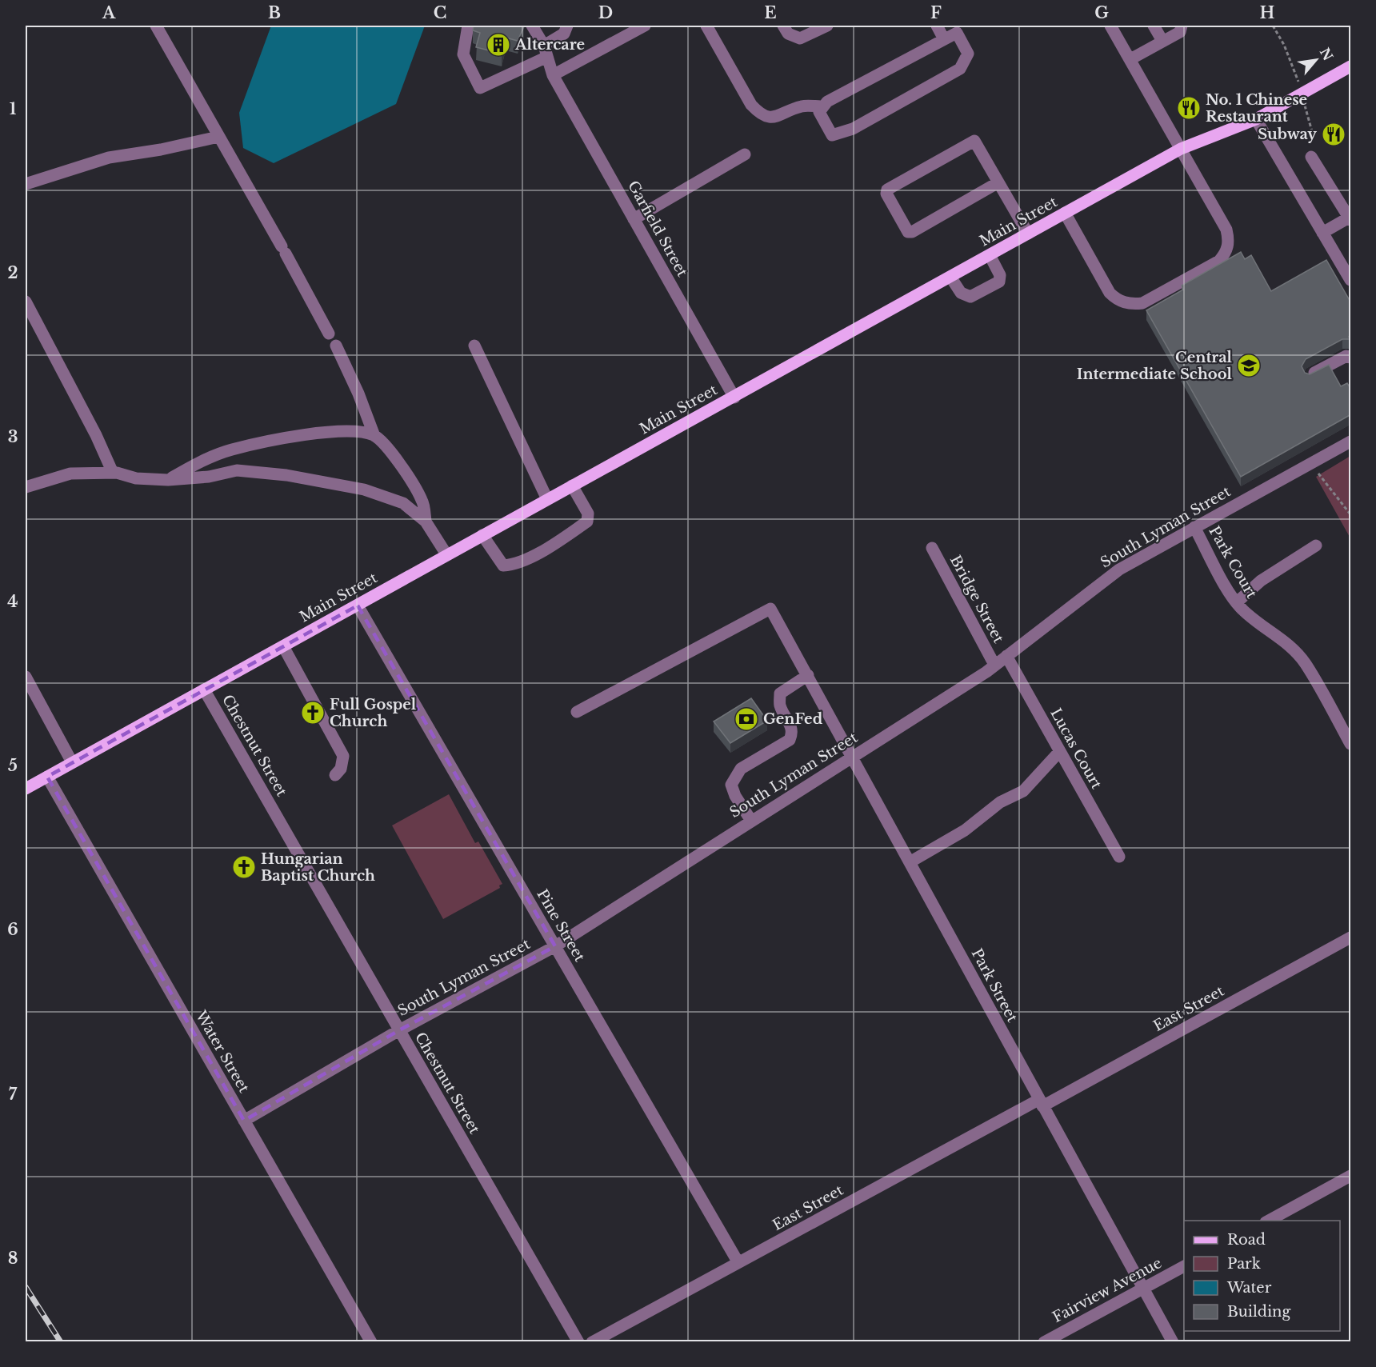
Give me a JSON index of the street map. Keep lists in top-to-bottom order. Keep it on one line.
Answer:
{"streets":{"main road":["Main Street"],"street":["Garfield Street","South Lyman Street","Park Court","Bridge Street","Chestnut Street","Lucas Court","Pine Street","Park Street","East Street","Water Street","Fairview Avenue"]},"crossings":[["Main Street","Garfield Street"],["Main Street","Chestnut Street"],["Main Street","Pine Street"],["Main Street","Water Street"],["South Lyman Street","Park Court"],["South Lyman Street","Bridge Street"],["South Lyman Street","Chestnut Street"],["South Lyman Street","Lucas Court"],["South Lyman Street","Pine Street"],["South Lyman Street","Park Street"],["South Lyman Street","Water Street"],["Pine Street","East Street"],["Park Street","East Street"],["Park Street","Fairview Avenue"]],"places":{"building":["Altercare"],"restaurant":["No. 1 Chinese Restaurant","Subway"],"school or university":["Central Intermediate School"],"church":["Full Gospel Church","Hungarian Baptist Church"],"bank":["GenFed"]},"legend":["Road","Park","Water","Building"],"north":"top right","grid":{"columns":["A","B","C","D","E","F","G","H"],"rows":["1","2","3","4","5","6","7","8"]}}
